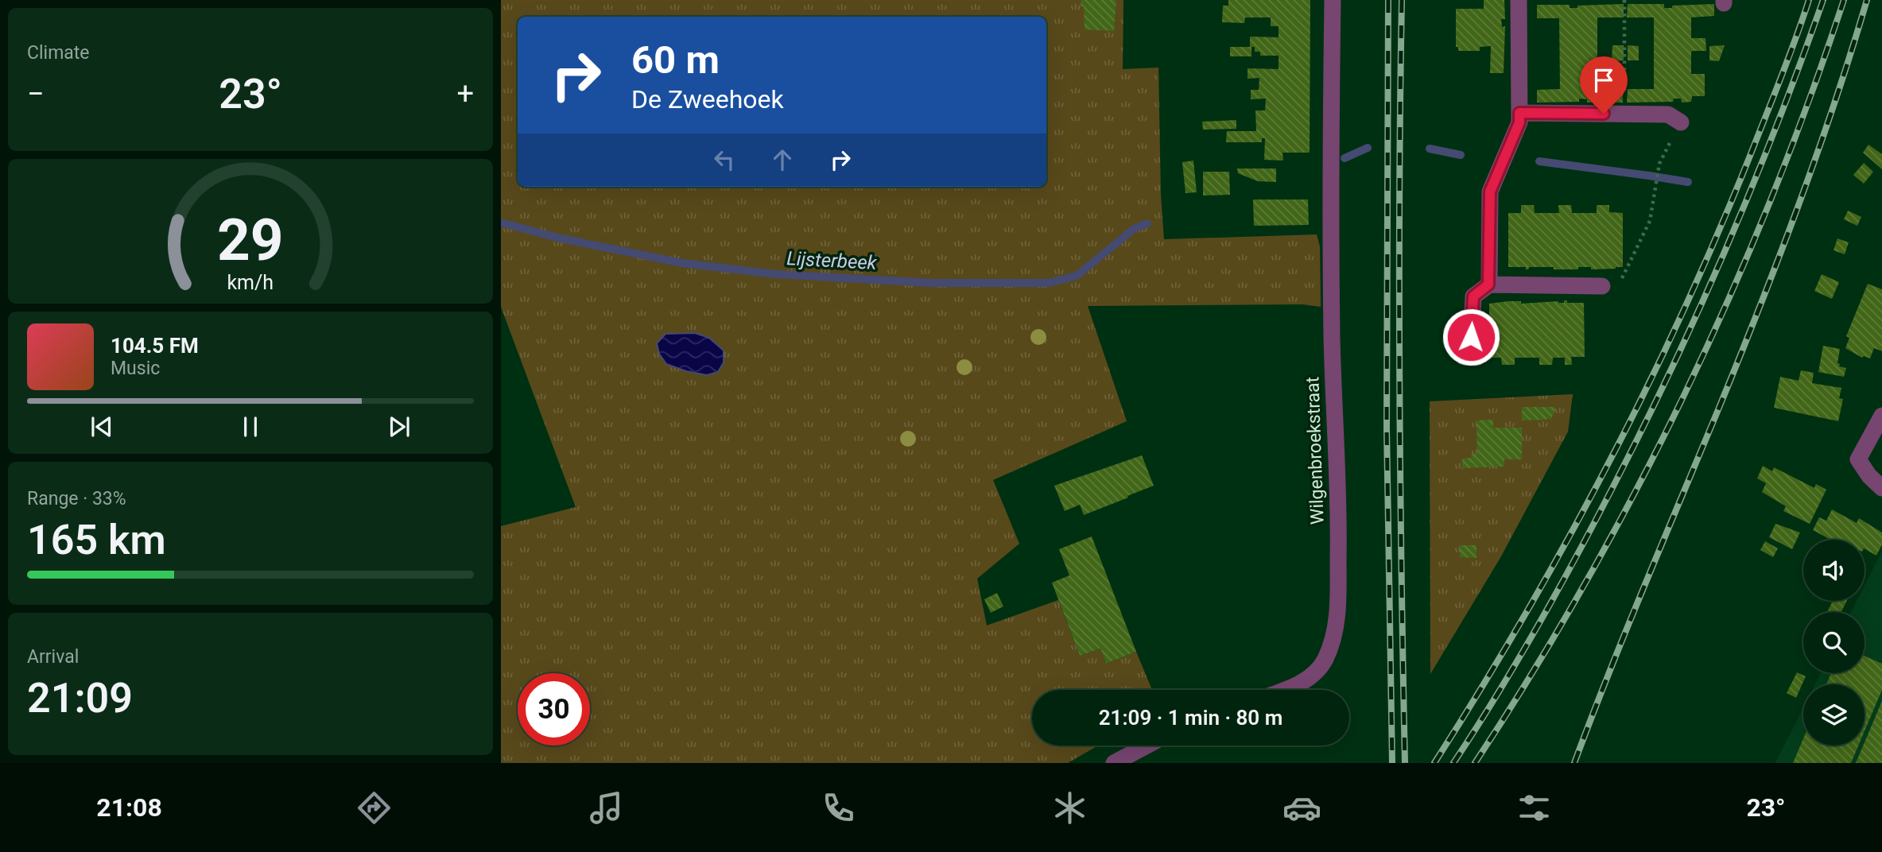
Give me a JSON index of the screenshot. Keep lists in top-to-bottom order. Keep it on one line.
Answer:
{"streets":{"street":["Wilgenbroekstraat"]},"water":["Lijsterbeek"],"page":{"tile":["Climate",["Range · 33%","165 km"],["Arrival","21:09"]],"turn":["60 m","De Zweehoek"],"heat":["−","23°","+"],"song":["104.5 FM","Music"],"limit":"30","trip":"21:09 · 1 min · 80 m","tabs":["21:08","23°"],"gauge":["29","km/h"]}}
